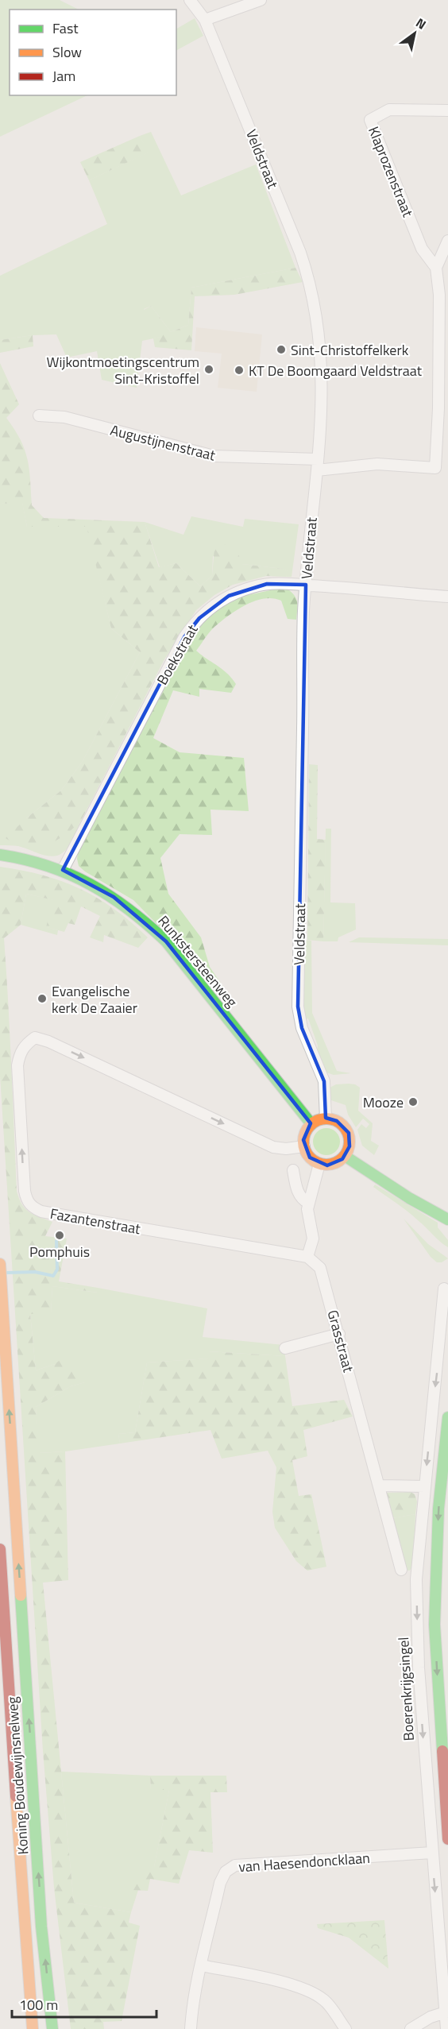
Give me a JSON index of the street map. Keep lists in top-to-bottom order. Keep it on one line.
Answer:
{"streets":{"main road":["Runkstersteenweg","Koning Boudewijnsnelweg"],"street":["Veldstraat","Klaprozenstraat","Augustijnenstraat","Boekstraat","Fazantenstraat","Grasstraat","Boerenkrijgsingel","van Haesendoncklaan"]},"crossings":[["Veldstraat","Augustijnenstraat"],["Veldstraat","Boekstraat"],["Veldstraat","Runkstersteenweg"],["Veldstraat","Fazantenstraat"],["Boekstraat","Runkstersteenweg"],["Runkstersteenweg","Fazantenstraat"],["Fazantenstraat","Grasstraat"],["Boerenkrijgsingel","van Haesendoncklaan"]],"one_way":["Boerenkrijgsingel"],"places":["Sint-Christoffelkerk","Wijkontmoetingscentrum Sint-Kristoffel","KT De Boomgaard Veldstraat","Evangelische kerk De Zaaier","Mooze","Pomphuis"],"legend":["Fast","Slow","Jam"],"scale_bar":"100 m","north":"top right"}
